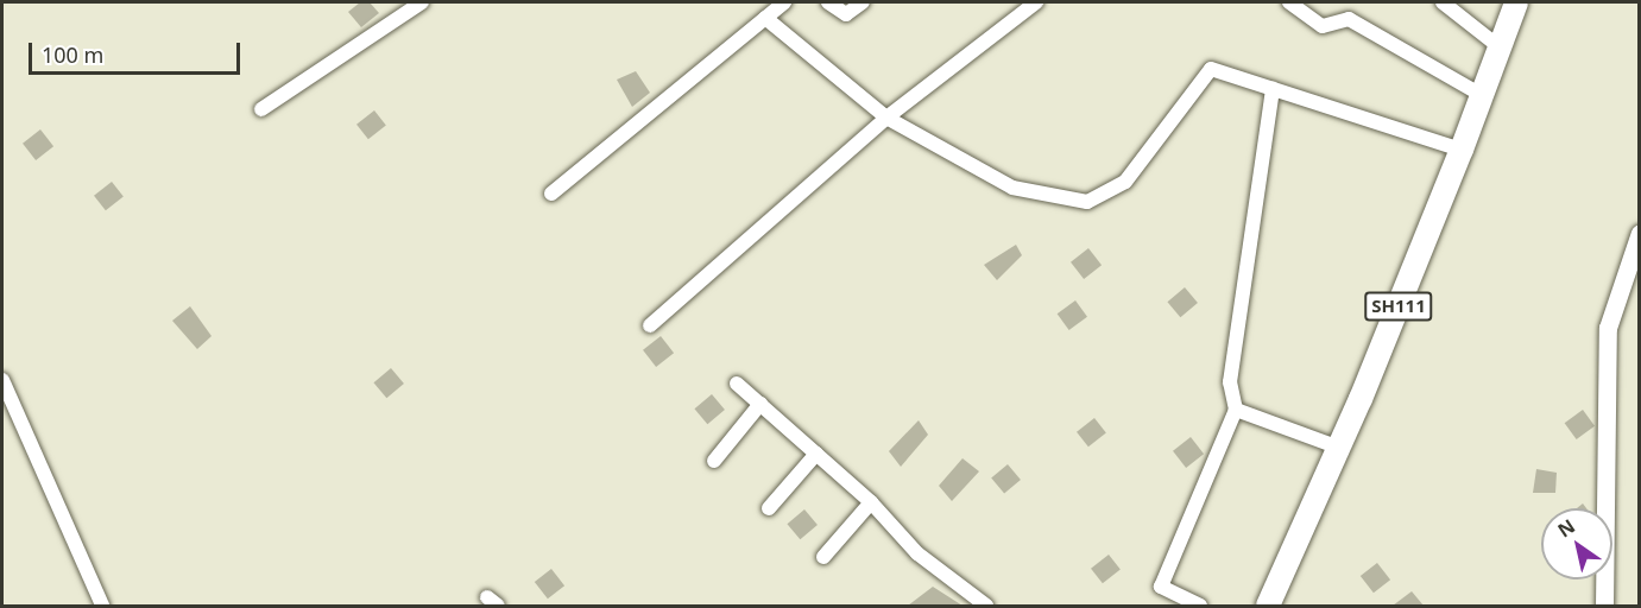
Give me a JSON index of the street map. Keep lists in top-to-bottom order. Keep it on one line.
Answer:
{"streets":{"main road":["SH111"]},"scale_bar":"100 m","north":"top left"}
